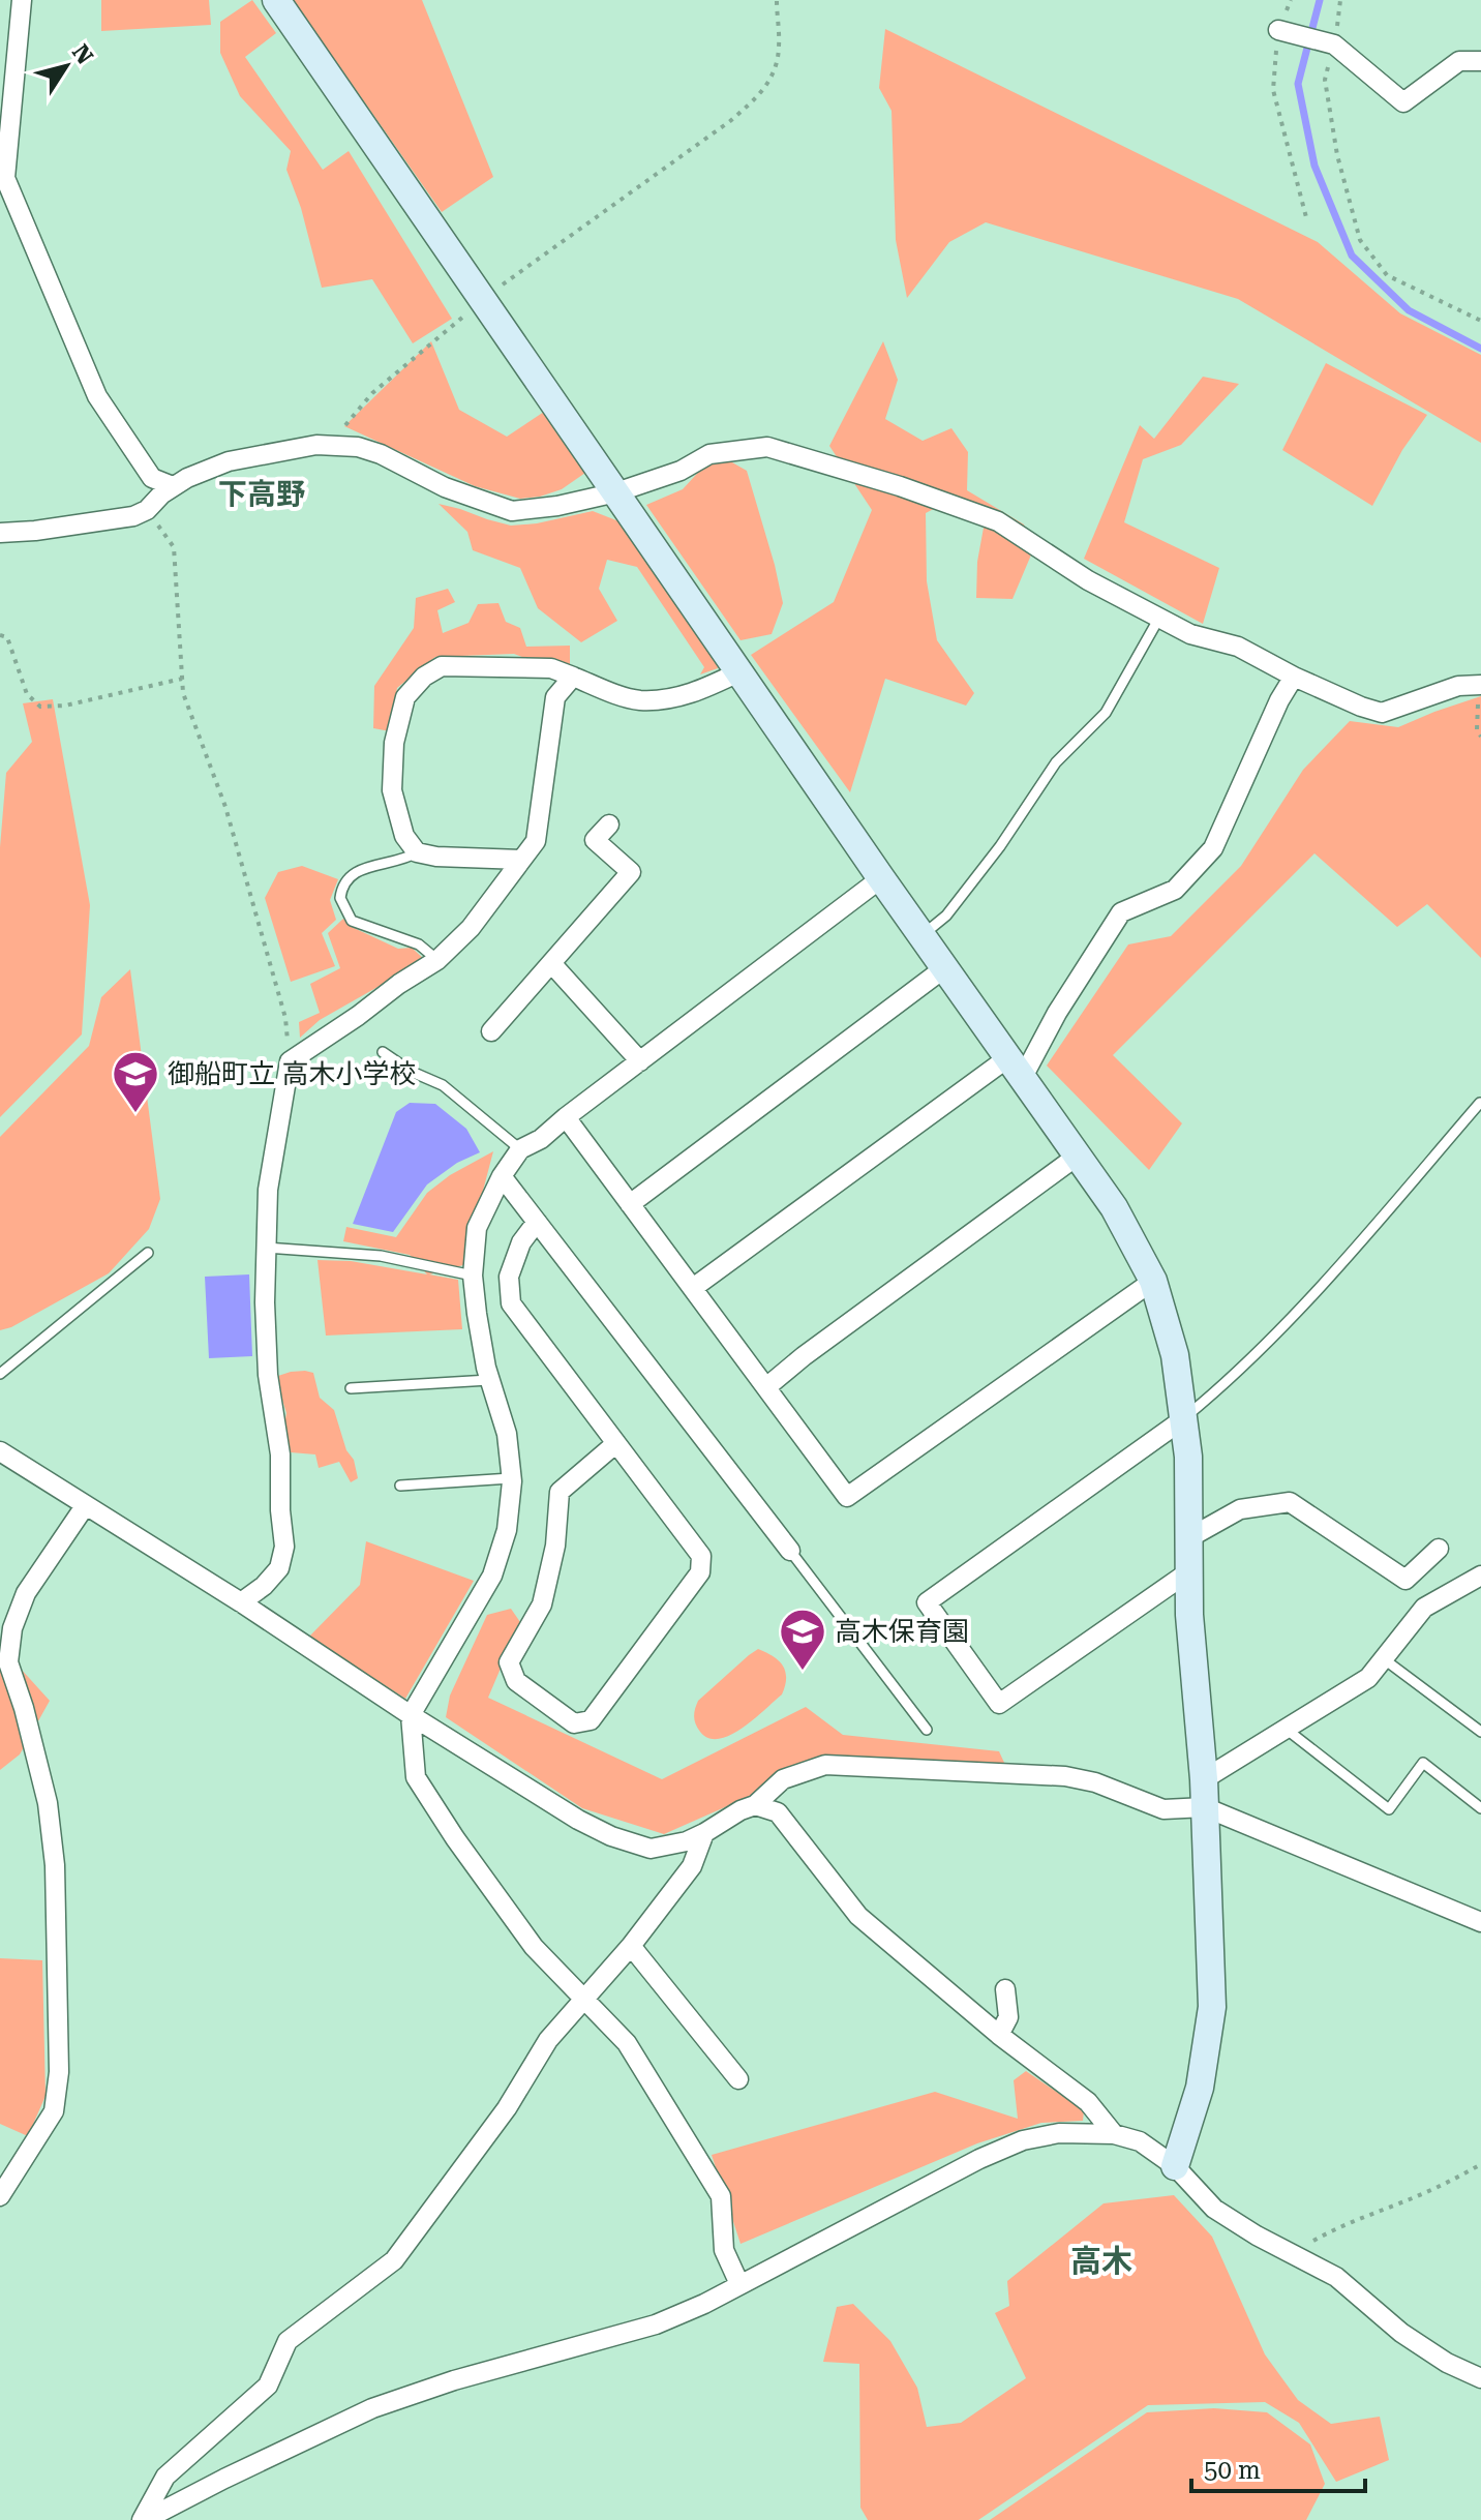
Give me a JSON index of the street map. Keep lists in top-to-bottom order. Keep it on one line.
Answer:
{"districts":["下高野","高木"],"places":{"school or university":["御船町立 高木小学校","高木保育園"]},"scale_bar":"50 m","north":"top right"}
